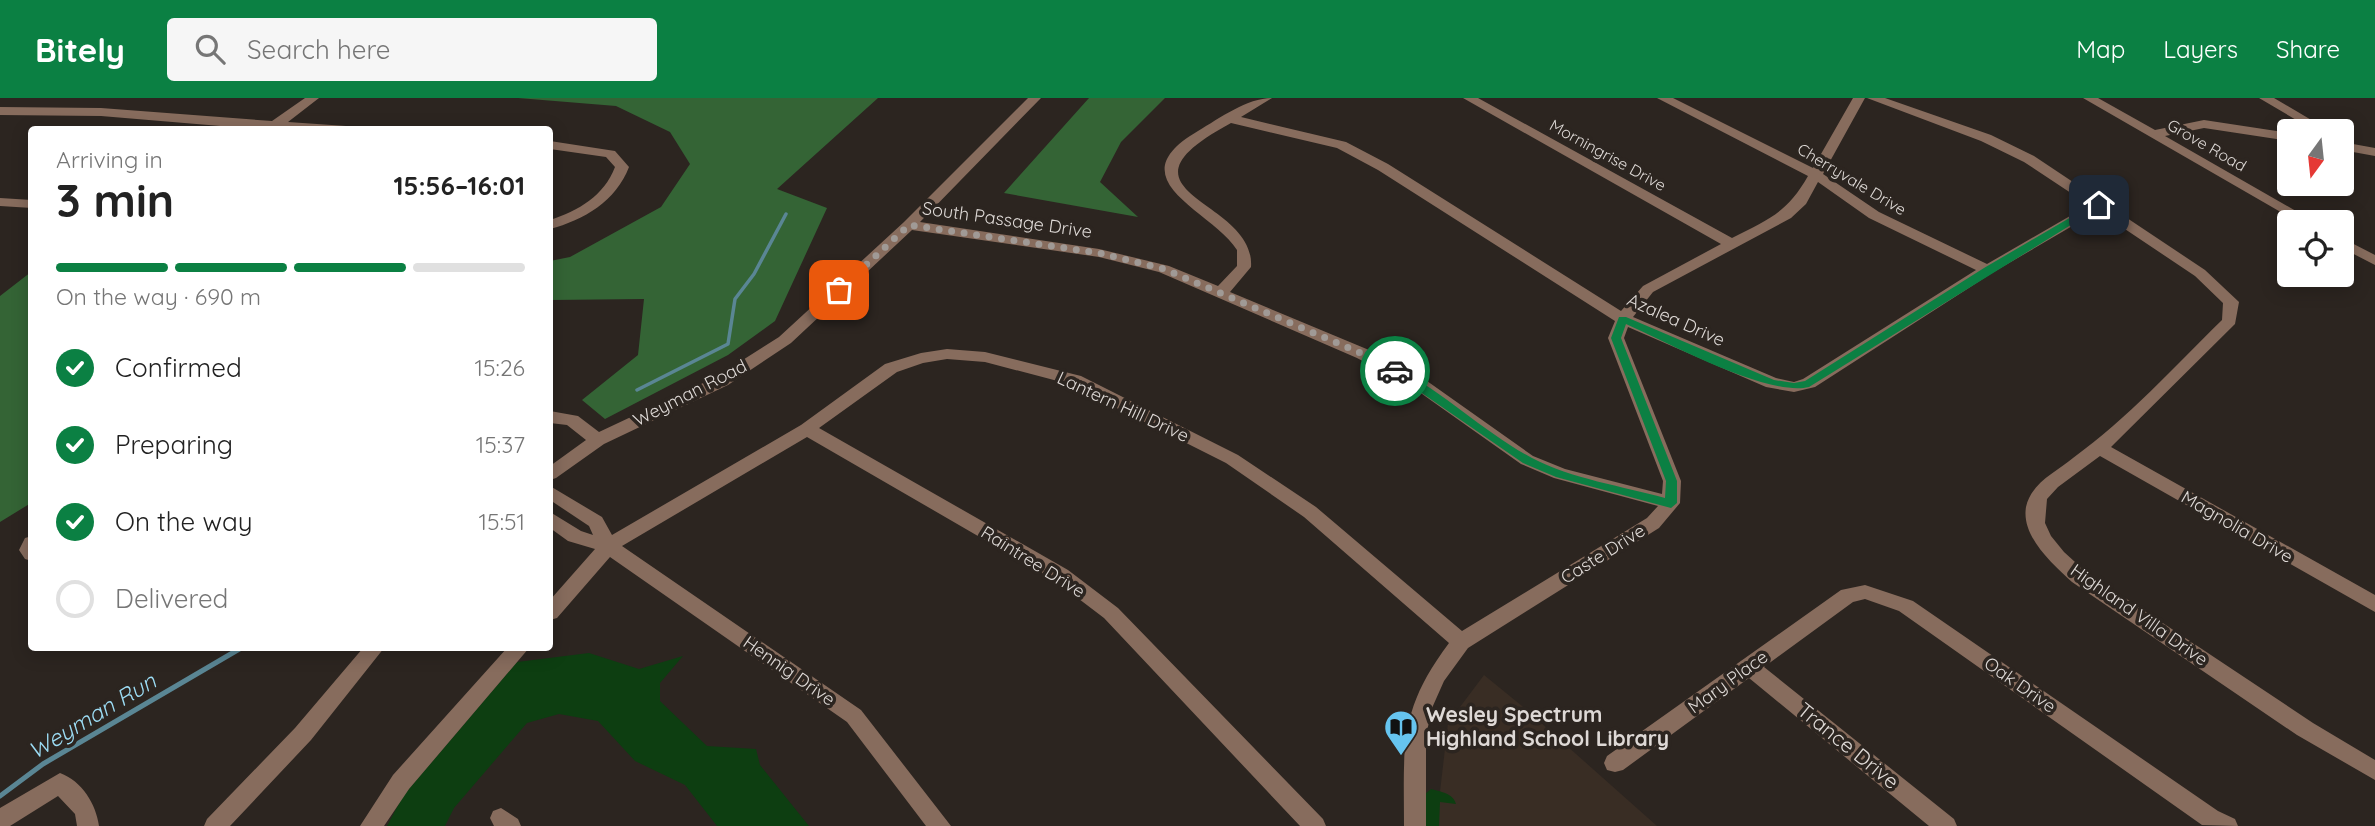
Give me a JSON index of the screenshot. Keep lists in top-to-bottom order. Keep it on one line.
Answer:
{"streets":{"street":["Grove Road","Morningrise Drive","Cherryvale Drive","South Passage Drive","Azalea Drive","Weyman Road","Lantern Hill Drive","Magnolia Drive","Caste Drive","Raintree Drive","Highland Villa Drive","Hennig Drive","Mary Place","Oak Drive","Trance Drive"]},"crossings":[["Cherryvale Drive","Azalea Drive"],["South Passage Drive","Weyman Road"],["South Passage Drive","Caste Drive"],["Azalea Drive","Highland Villa Drive"],["Lantern Hill Drive","Caste Drive"],["Lantern Hill Drive","Raintree Drive"],["Lantern Hill Drive","Hennig Drive"],["Magnolia Drive","Highland Villa Drive"],["Mary Place","Oak Drive"],["Mary Place","Trance Drive"]],"water":["Weyman Run"],"places":{"library":["Wesley Spectrum Highland School Library"]},"north":"bottom","page":{"header":"Bitely","search":"Search here","nav":["Map","Layers","Share"],"heading":["3 min","Arriving in","15:56–16:01"],"bar":"On the way · 690 m","list":[["Confirmed","15:26"],["Preparing","15:37"],["On the way","15:51"],"Delivered"]}}
